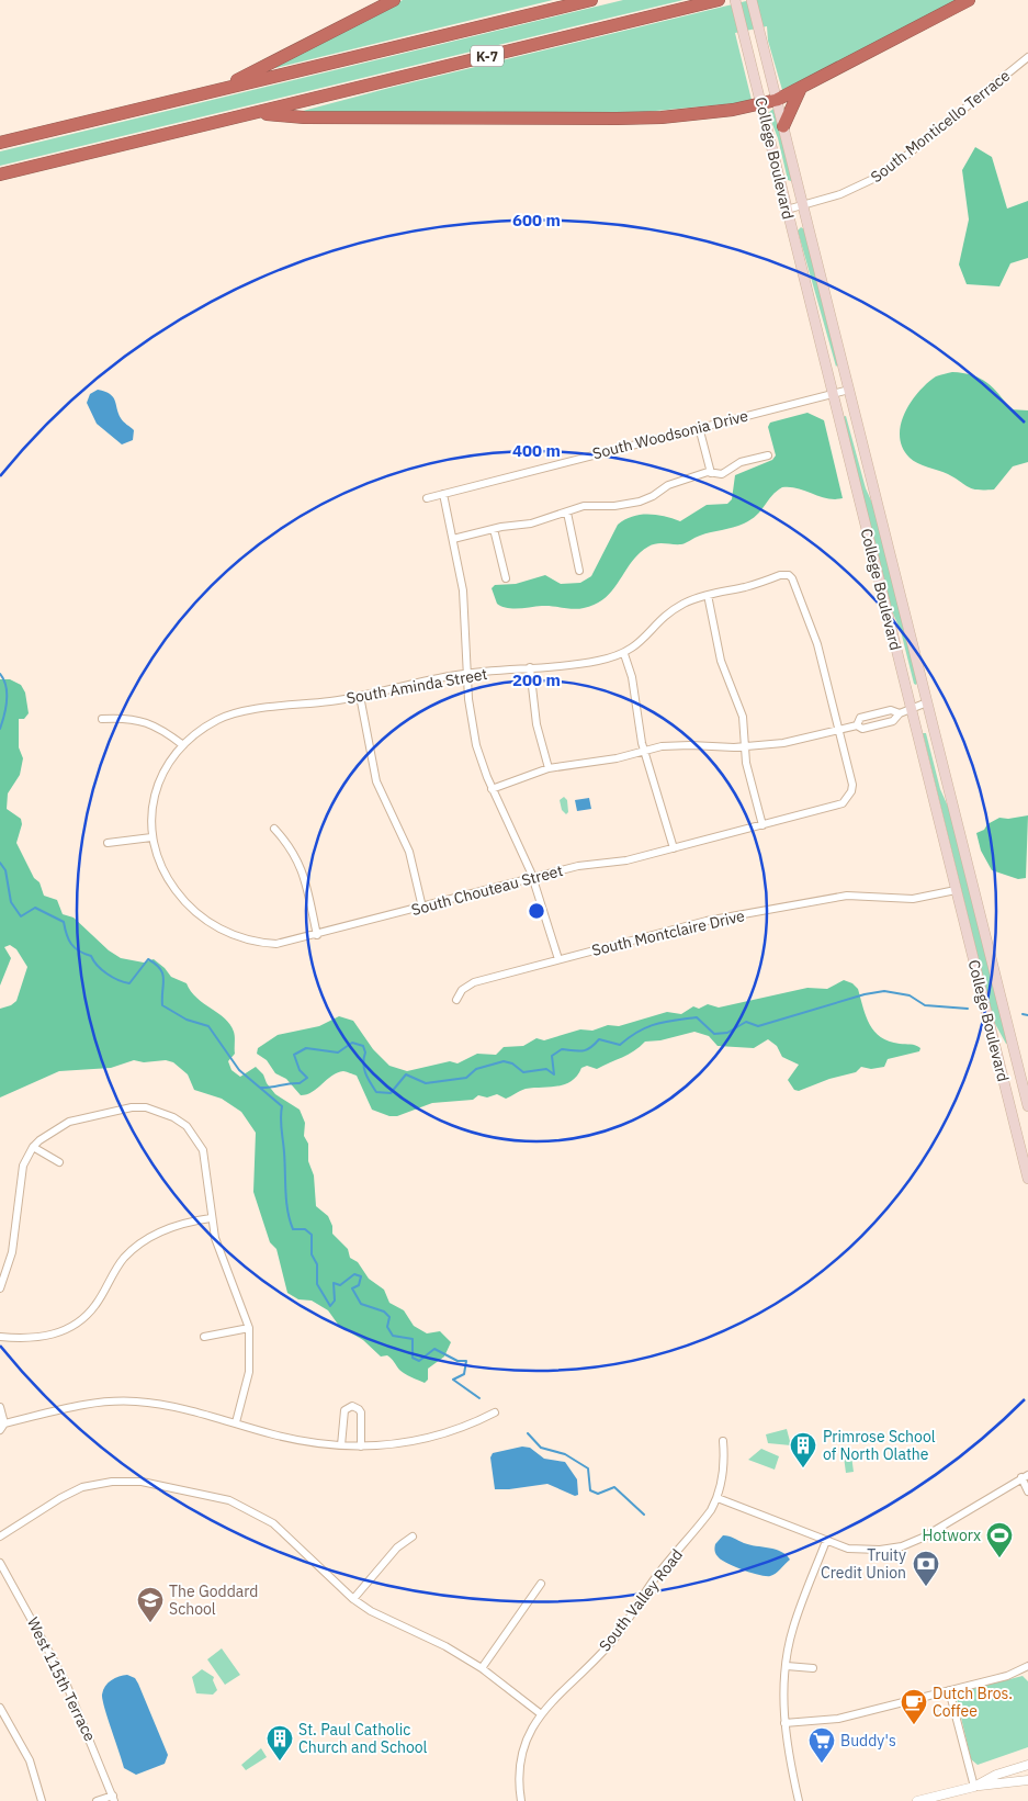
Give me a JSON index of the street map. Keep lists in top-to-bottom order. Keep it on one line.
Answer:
{"streets":{"highway":["K-7"],"main road":["College Boulevard"],"street":["South Monticello Terrace","South Woodsonia Drive","South Aminda Street","South Chouteau Street","South Montclaire Drive","South Valley Road","West 115th Terrace"]},"crossings":[["South Monticello Terrace","College Boulevard"],["College Boulevard","South Woodsonia Drive"],["College Boulevard","South Montclaire Drive"],["South Aminda Street","South Chouteau Street"]],"places":{"building":["Primrose School of North Olathe","St. Paul Catholic Church and School"],"sports":["Hotworx"],"bank":["Truity Credit Union"],"school or university":["The Goddard School"],"cafe":["Dutch Bros. Coffee"],"supermarket":["Buddy's"]},"rings":["600 m","400 m","200 m"]}
